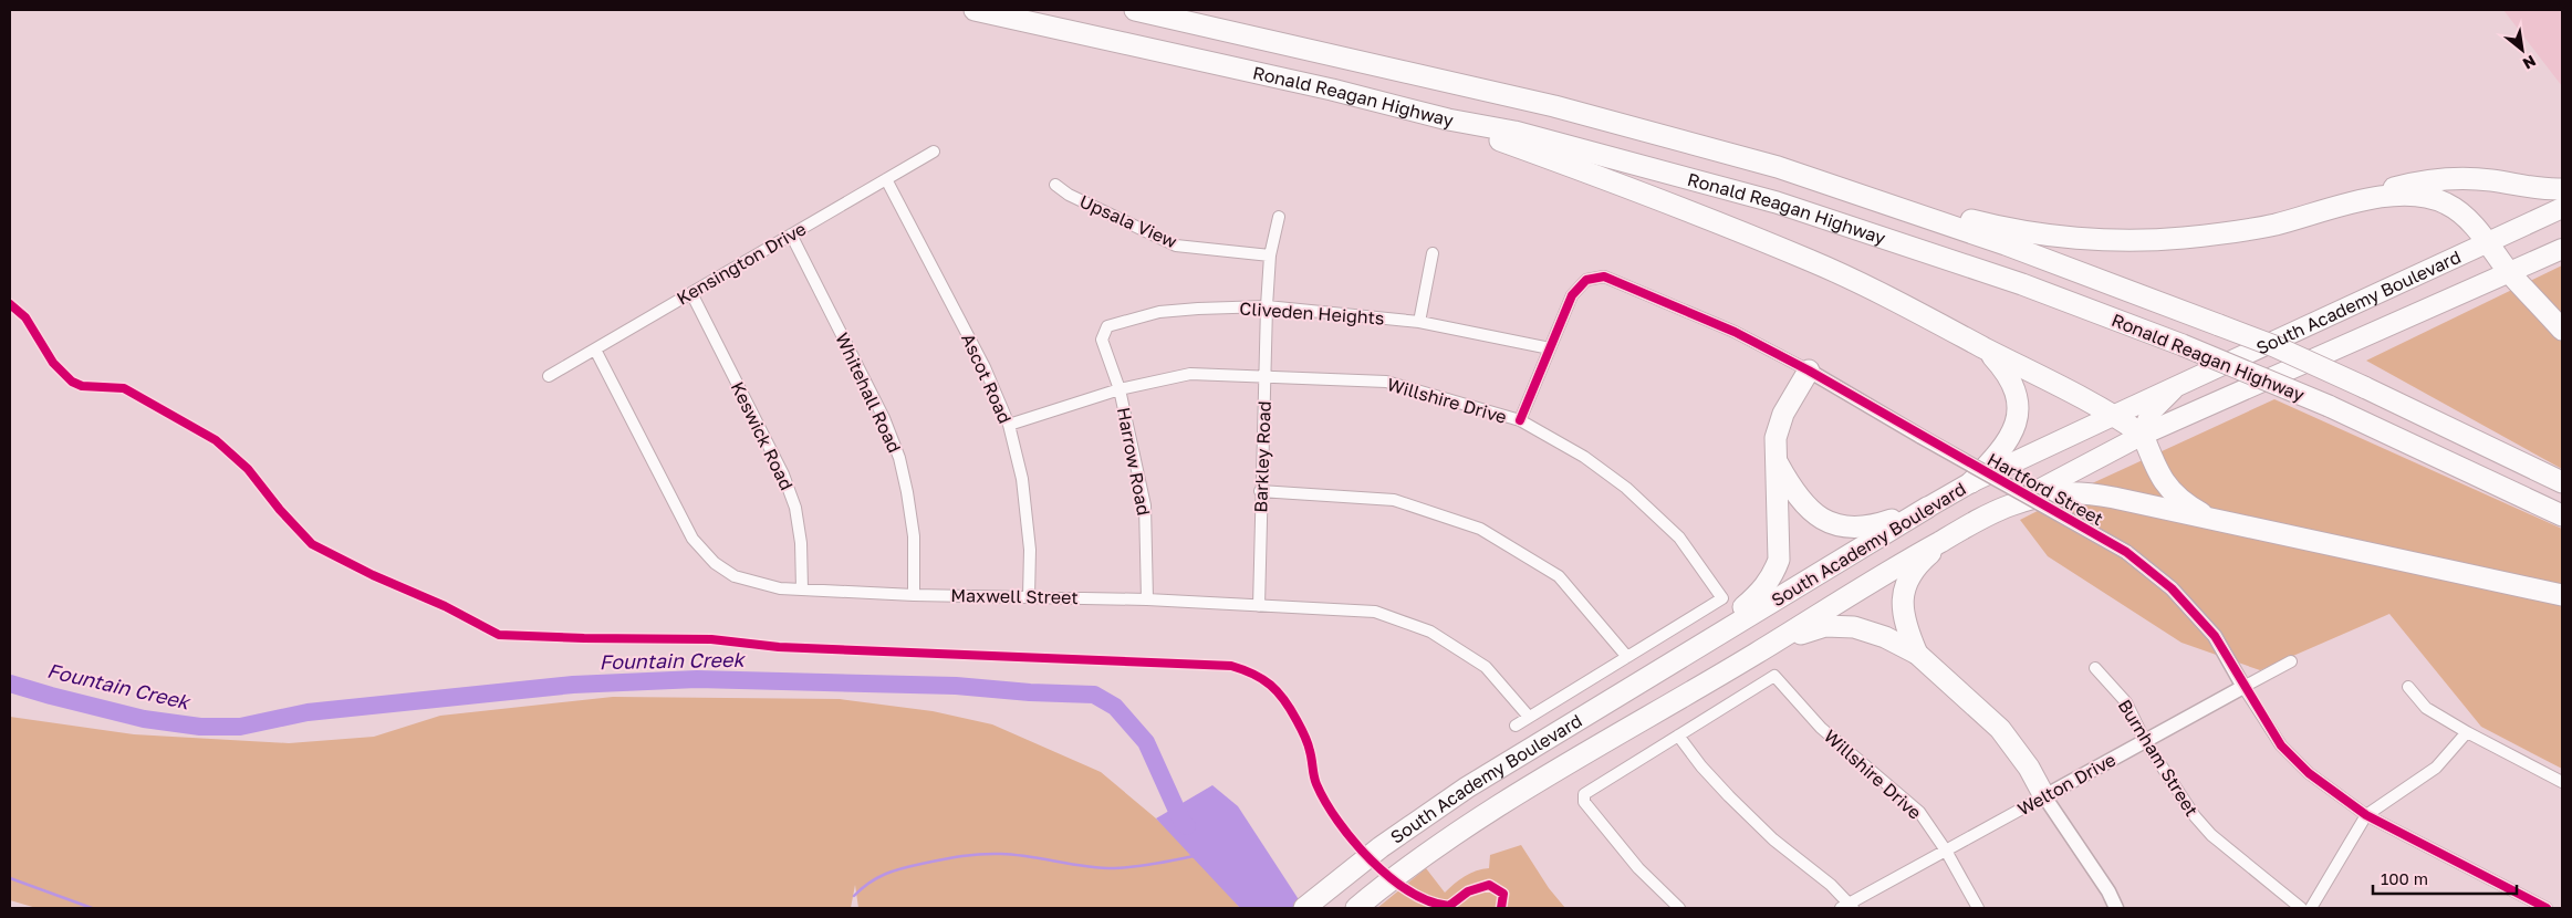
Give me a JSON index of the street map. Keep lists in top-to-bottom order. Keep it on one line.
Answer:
{"streets":{"highway":["Ronald Reagan Highway","South Academy Boulevard"],"street":["Upsala View","Kensington Drive","Cliveden Heights","Ascot Road","Whitehall Road","Willshire Drive","Keswick Road","Barkley Road","Harrow Road","Hartford Street","Maxwell Street","Burnham Street","Welton Drive"]},"crossings":[["Upsala View","Barkley Road"],["Kensington Drive","Ascot Road"],["Kensington Drive","Whitehall Road"],["Kensington Drive","Keswick Road"],["Kensington Drive","Maxwell Street"],["Cliveden Heights","Willshire Drive"],["Cliveden Heights","Barkley Road"],["Cliveden Heights","Harrow Road"],["Cliveden Heights","Hartford Street"],["Ascot Road","Willshire Drive"],["Ascot Road","Maxwell Street"],["Whitehall Road","Maxwell Street"],["Willshire Drive","Barkley Road"],["Willshire Drive","Harrow Road"],["Willshire Drive","Hartford Street"],["Willshire Drive","Welton Drive"],["Keswick Road","Maxwell Street"],["Barkley Road","Maxwell Street"],["Harrow Road","Maxwell Street"],["Hartford Street","Welton Drive"],["Burnham Street","Welton Drive"]],"water":["Fountain Creek"],"scale_bar":"100 m","north":"bottom right"}
